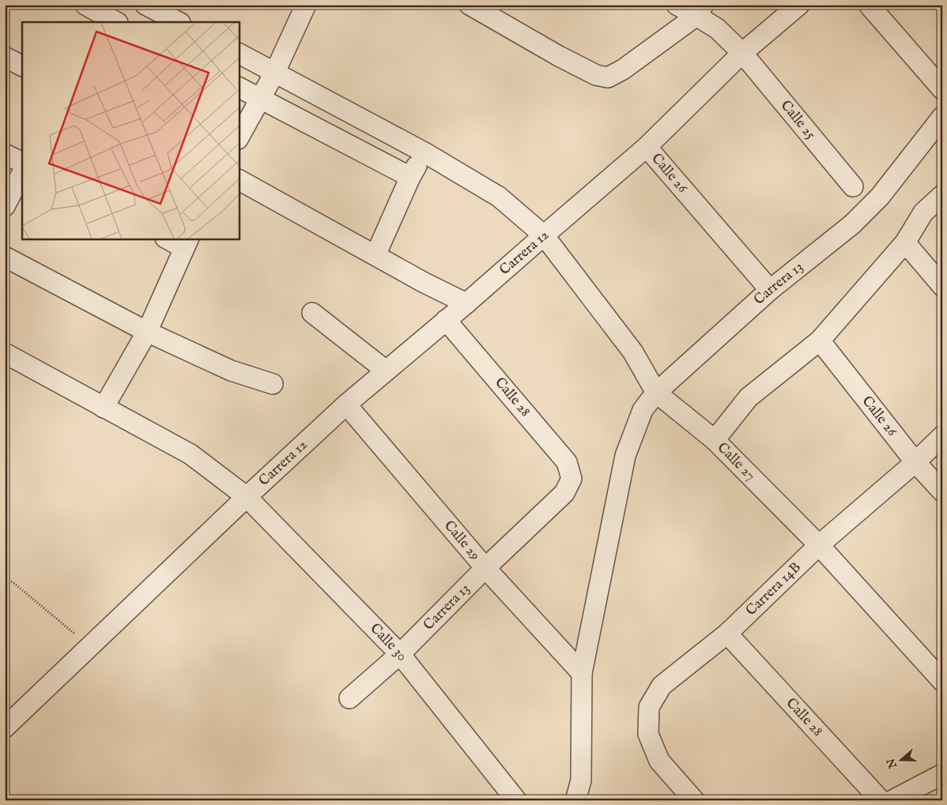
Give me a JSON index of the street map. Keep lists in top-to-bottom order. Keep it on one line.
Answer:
{"streets":{"street":["Calle 25","Calle 26","Carrera 12","Carrera 13","Calle 28","Calle 27","Calle 29","Carrera 14B","Calle 30"]},"crossings":[["Calle 25","Carrera 12"],["Calle 26","Carrera 12"],["Calle 26","Carrera 13"],["Calle 26","Carrera 14B"],["Carrera 12","Calle 28"],["Carrera 12","Calle 27"],["Carrera 12","Calle 29"],["Carrera 12","Calle 30"],["Carrera 13","Calle 28"],["Carrera 13","Calle 27"],["Carrera 13","Calle 29"],["Carrera 13","Calle 30"],["Calle 28","Carrera 14B"],["Calle 27","Carrera 14B"]],"north":"left"}
